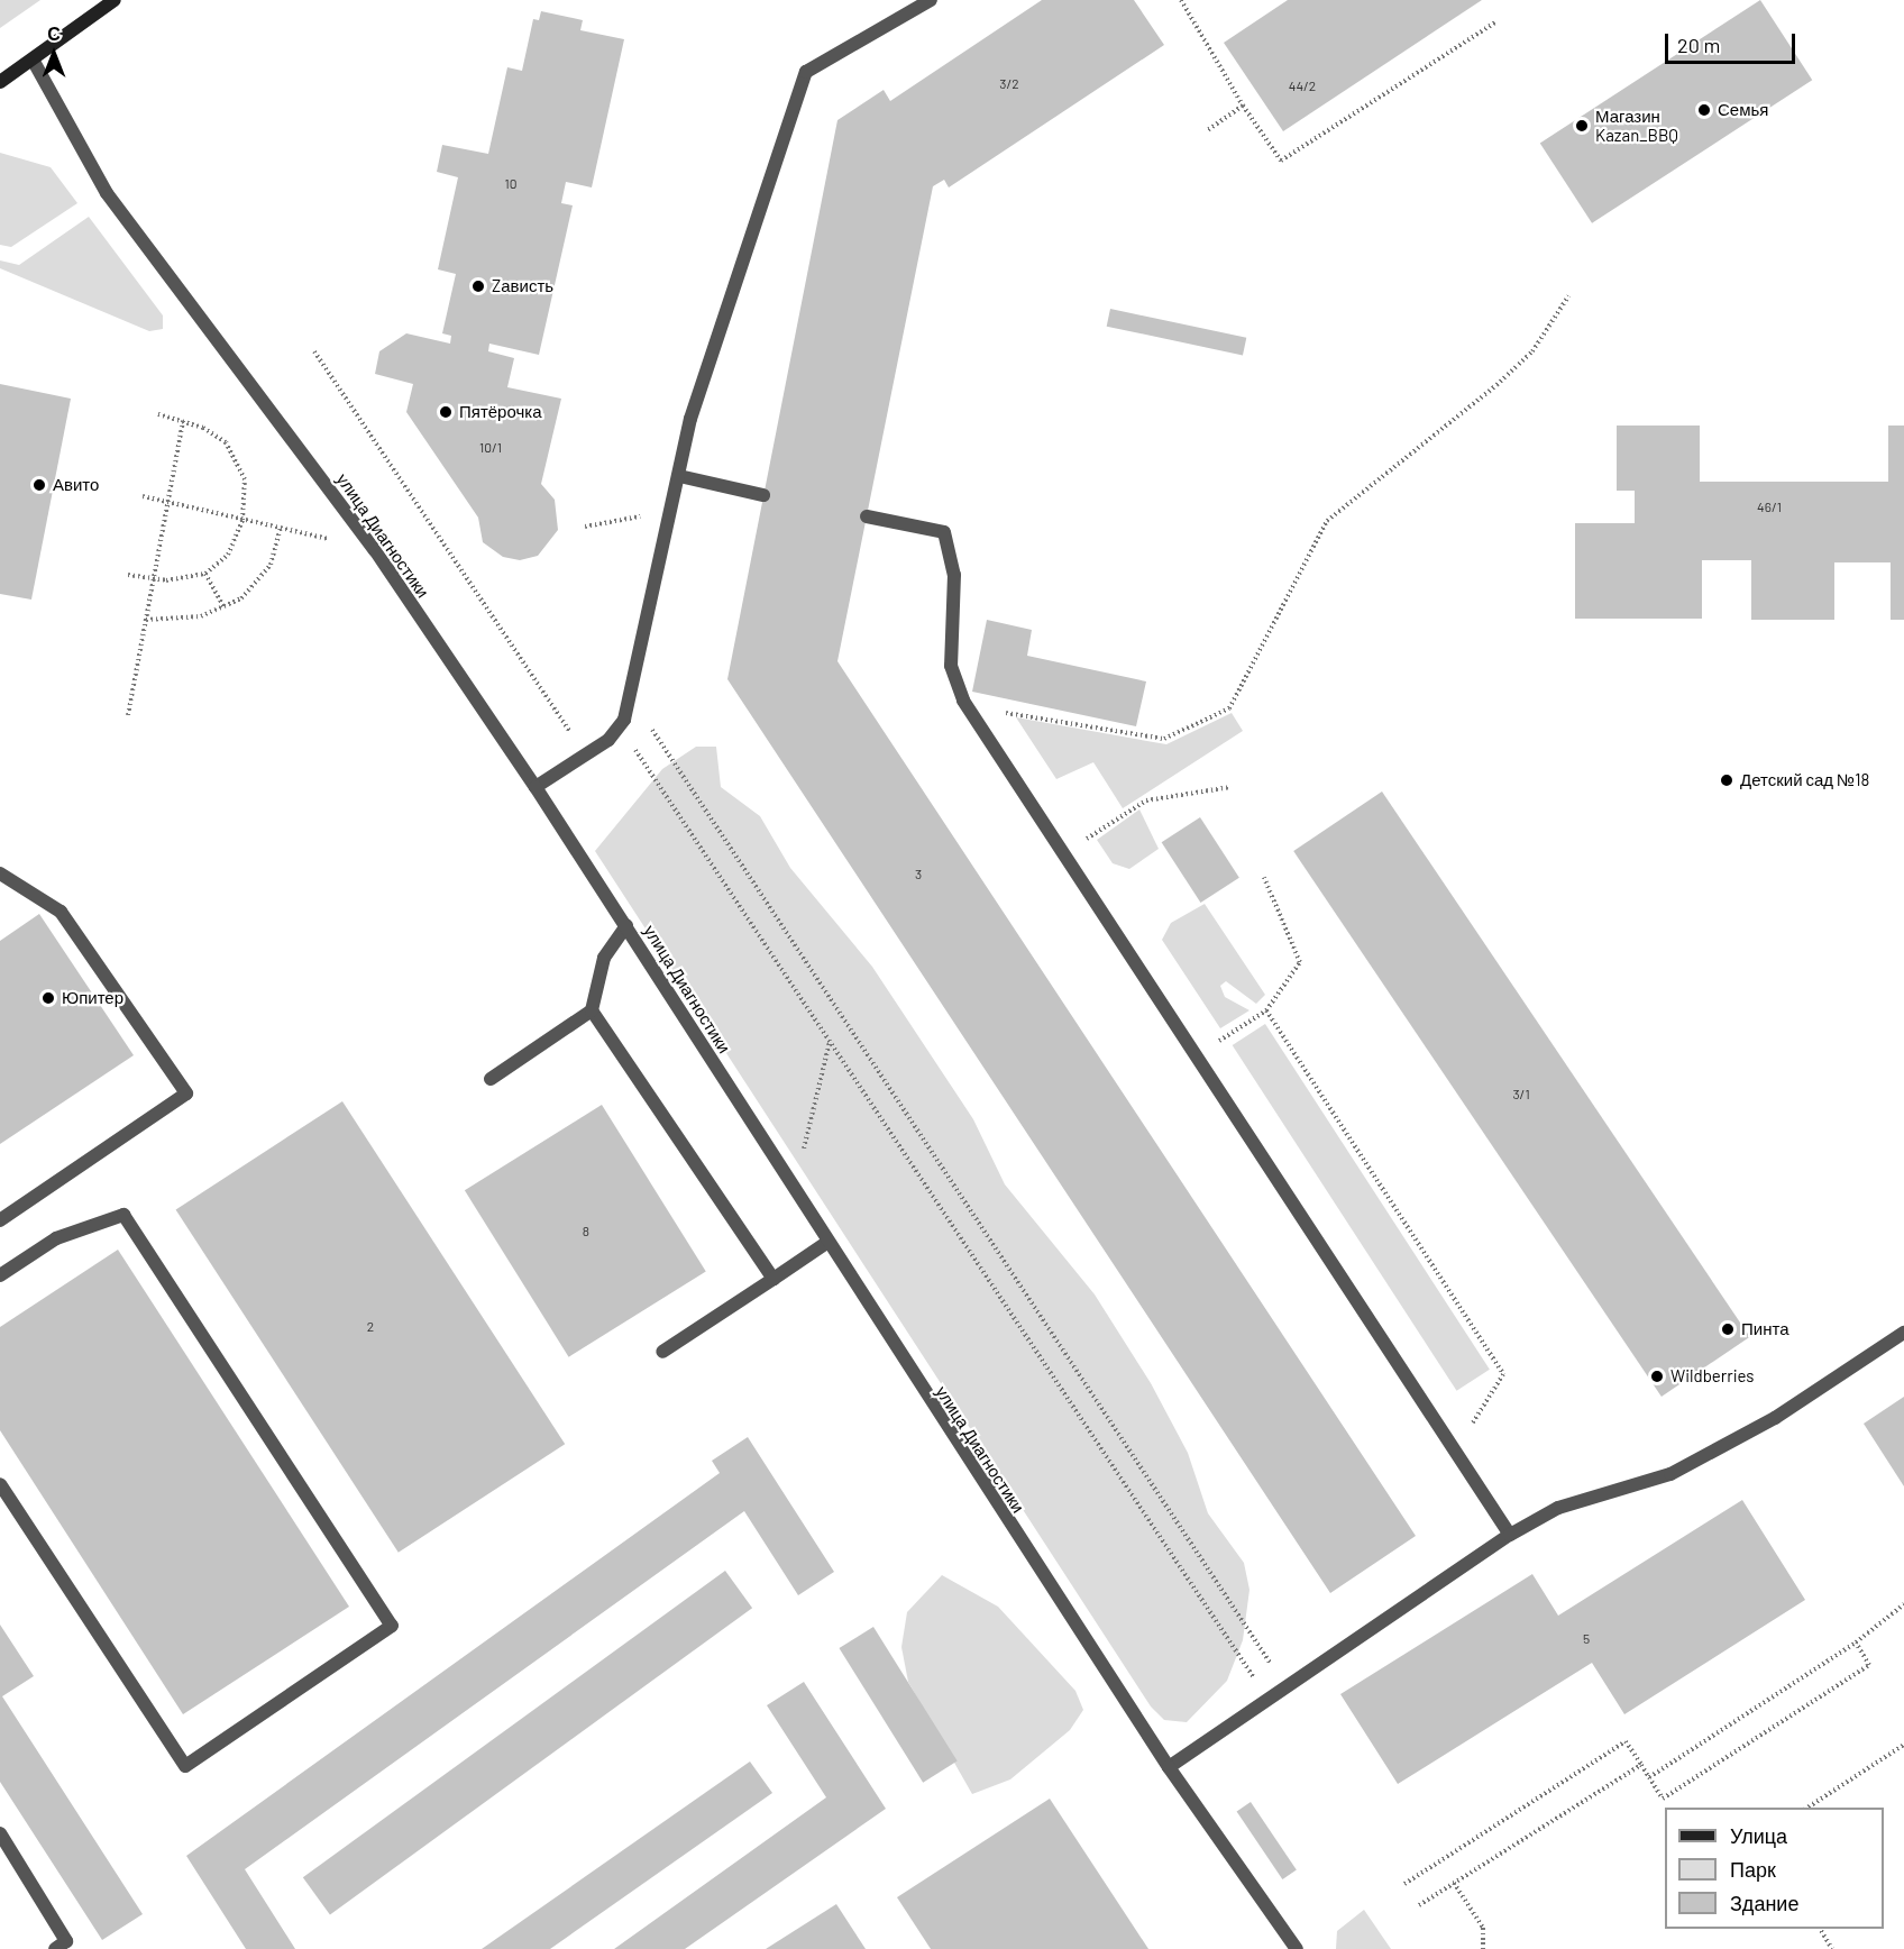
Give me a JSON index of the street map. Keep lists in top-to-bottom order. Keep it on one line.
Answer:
{"streets":{"street":["улица Диагностики"]},"places":["Семья","Магазин Kazan_BBQ","Zависть","Пятёрочка","Авито","Детский сад №18","Юпитер","Пинта","Wildberries"],"house_numbers":["3/2","44/2","10","10/1","46/1","3","3/1","8","2","5"],"legend":["Улица","Парк","Здание"],"scale_bar":"20 m","north":"top"}
